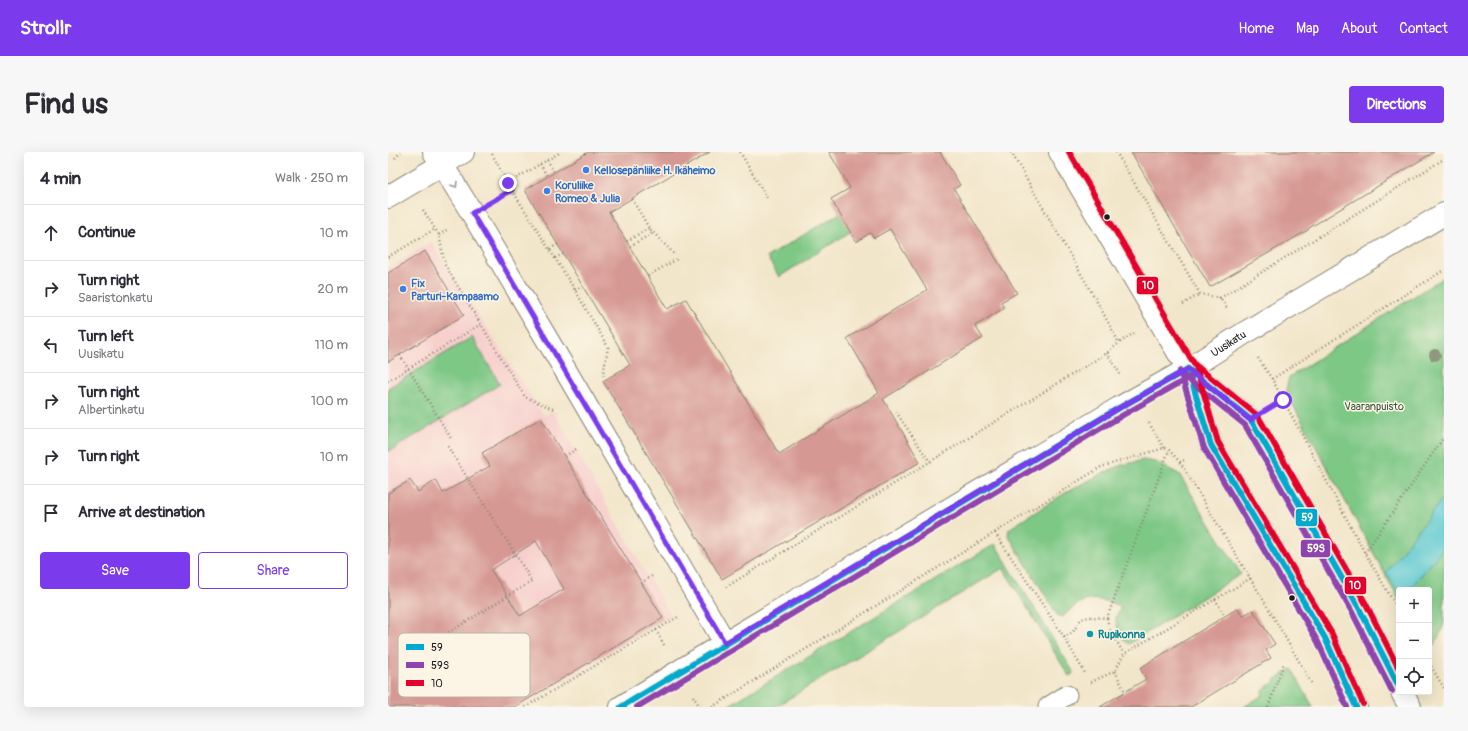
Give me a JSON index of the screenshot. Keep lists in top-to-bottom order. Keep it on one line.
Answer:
{"streets":{"main road":["Uusikatu"]},"parks":["Vaaranpuisto"],"places":["Kellosepänliike H. Ikäheimo","Koruliike Romeo & Julia","Fix Parturi-Kampaamo","Rupikonna"],"lines":["transit line 10","transit line 59","transit line 59S"],"legend":["59","59S","10"],"page":{"header":"Strollr","nav":["Home","Map","About","Contact"],"buttons":["Directions",["Save","Share"]],"title":"Find us","heading":["4 min","Walk · 250 m"],"list":[["Continue","10 m"],["Turn right","Saaristonkatu","20 m"],["Turn left","Uusikatu","110 m"],["Turn right","Albertinkatu","100 m"],["Turn right","10 m"],"Arrive at destination"],"map_buttons":["+","−"]}}
